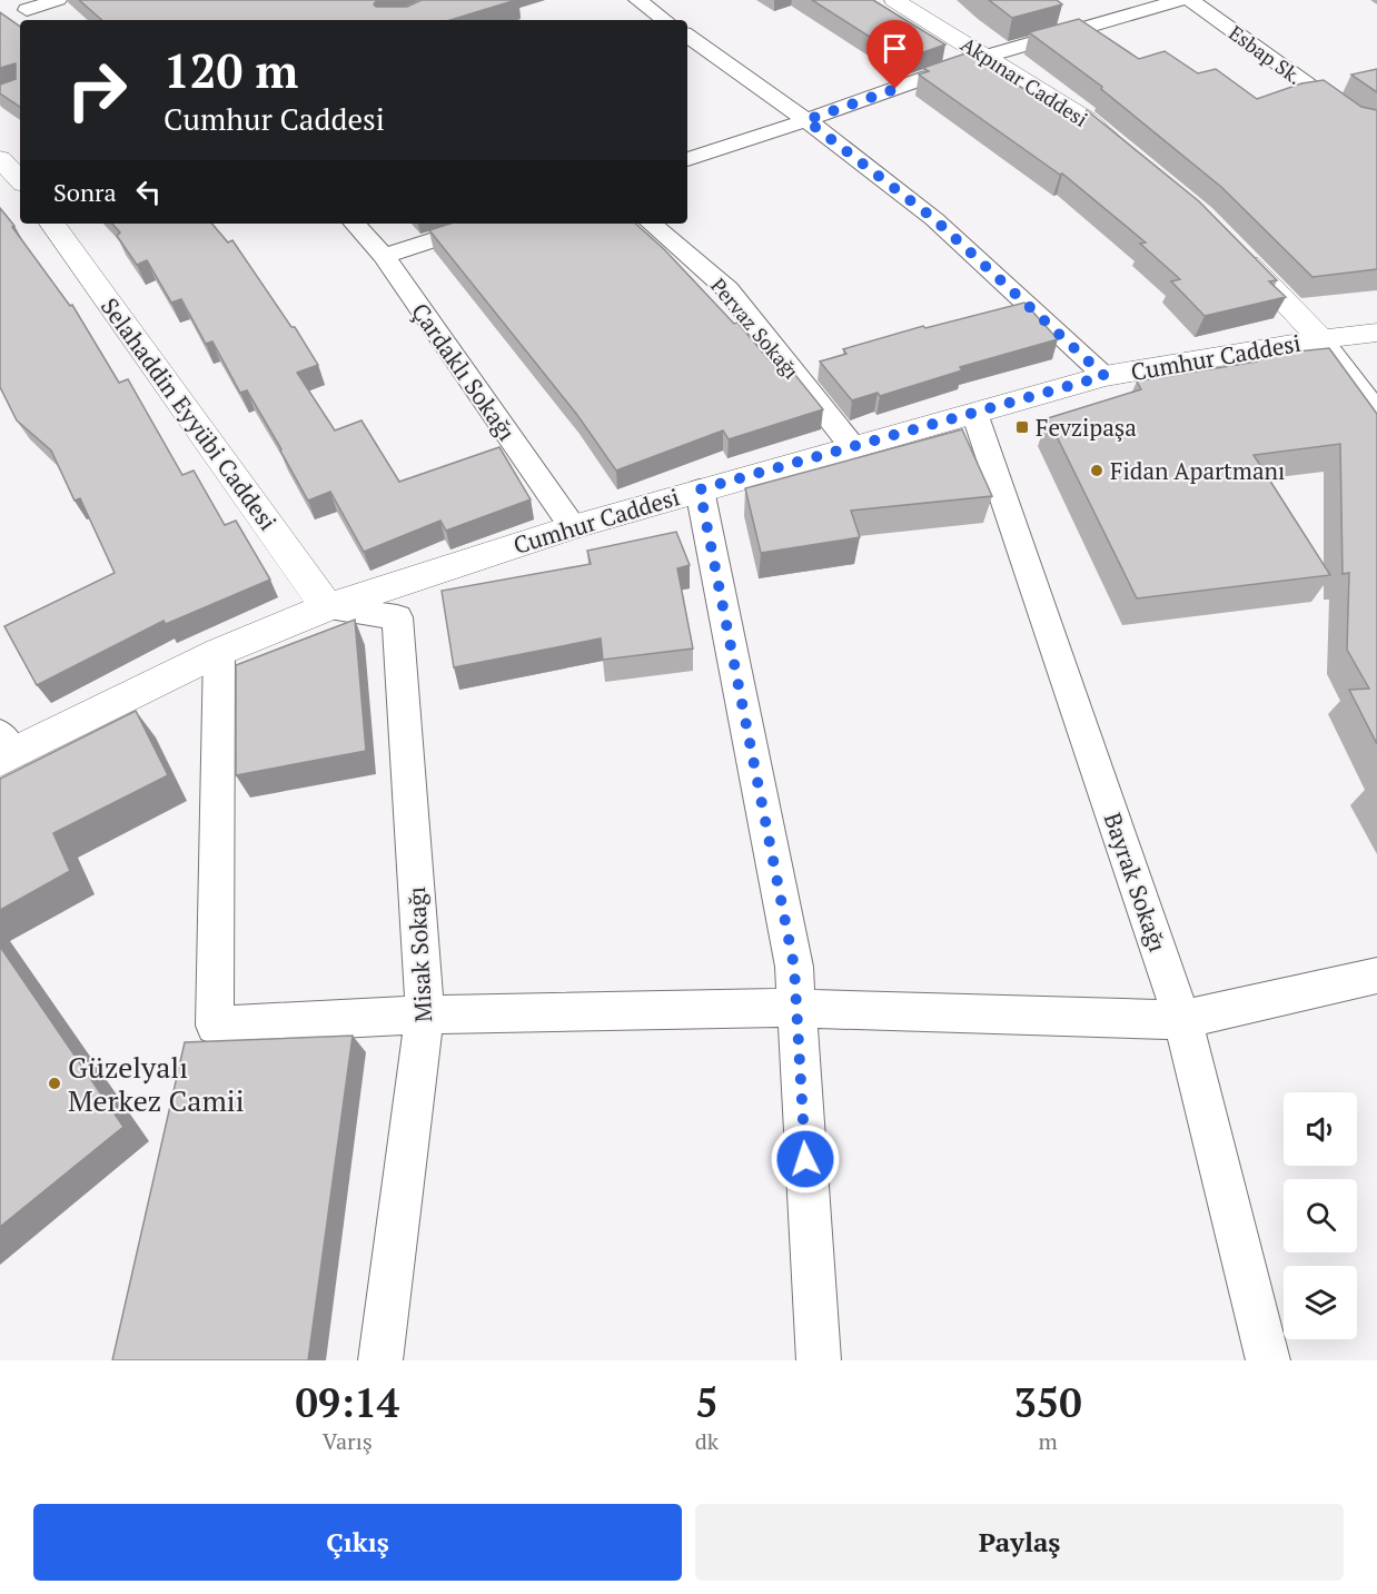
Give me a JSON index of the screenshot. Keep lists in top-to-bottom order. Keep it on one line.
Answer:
{"streets":{"street":["Esbap Sk.","Akpınar Caddesi","Pervaz Sokağı","Cumhur Caddesi","Çardaklı Sokağı","Selahaddin Eyyübi Caddesi","Bayrak Sokağı","Misak Sokağı"]},"crossings":[["Pervaz Sokağı","Cumhur Caddesi"],["Cumhur Caddesi","Çardaklı Sokağı"],["Cumhur Caddesi","Selahaddin Eyyübi Caddesi"],["Cumhur Caddesi","Bayrak Sokağı"],["Cumhur Caddesi","Misak Sokağı"],["Selahaddin Eyyübi Caddesi","Misak Sokağı"]],"places":{"transit":["Fevzipaşa"],"other":["Fidan Apartmanı","Güzelyalı Merkez Camii"]},"page":{"turn":["120 m","Cumhur Caddesi"],"then":"Sonra","eta":["09:14","Varış","5","dk","350","m"],"buttons":["Çıkış","Paylaş"]}}
